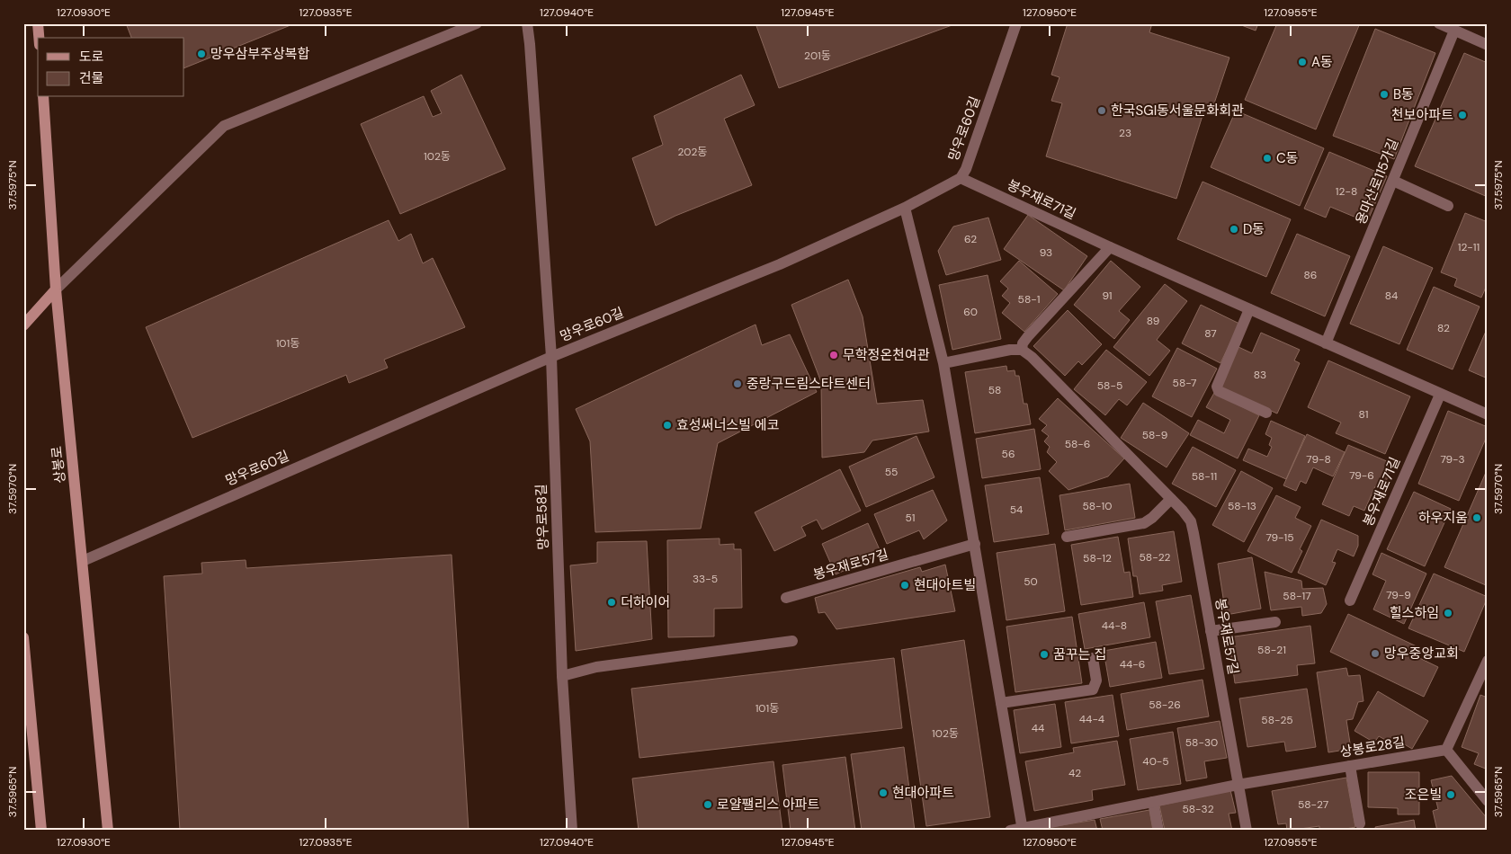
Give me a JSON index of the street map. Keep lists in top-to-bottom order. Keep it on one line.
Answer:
{"streets":{"main road":["상봉로"],"street":["망우로60길","용마산로115가길","봉우재로71길","망우로58길","봉우재로57길","상봉로28길"]},"crossings":[["망우로60길","봉우재로71길"],["망우로60길","상봉로"],["망우로60길","망우로58길"],["용마산로115가길","봉우재로71길"],["봉우재로57길","상봉로28길"]],"places":["망우삼부주상복합","A동","B동","한국SGI동서울문화회관","천보아파트","C동","D동","무학정온천여관","중랑구드림스타트센터","효성써너스빌 에코","하우지움","현대아트빌","더하이어","힐스하임","망우중앙교회","꿈꾸는 집","현대아파트","조은빌","로얄팰리스 아파트"],"house_numbers":["201동","23","202동","102동","12-8","62","12-11","93","86","91","84","58-1","60","89","82","87","101동","83","58-7","58-5","58","81","58-9","58-6","56","79-8","79-3","55","79-6","58-11","58-10","58-13","54","51","79-15","58-22","58-12","33-5","50","79-9","58-17","44-8","58-21","44-6","58-26","101동","44-4","58-25","44","102동","58-30","40-5","42","58-27","58-32"],"legend":["도로","건물"],"coordinates":["127.0930°E","127.0935°E","127.0940°E","127.0945°E","127.0950°E","127.0955°E","37.5975°N","37.5970°N","37.5965°N"]}
